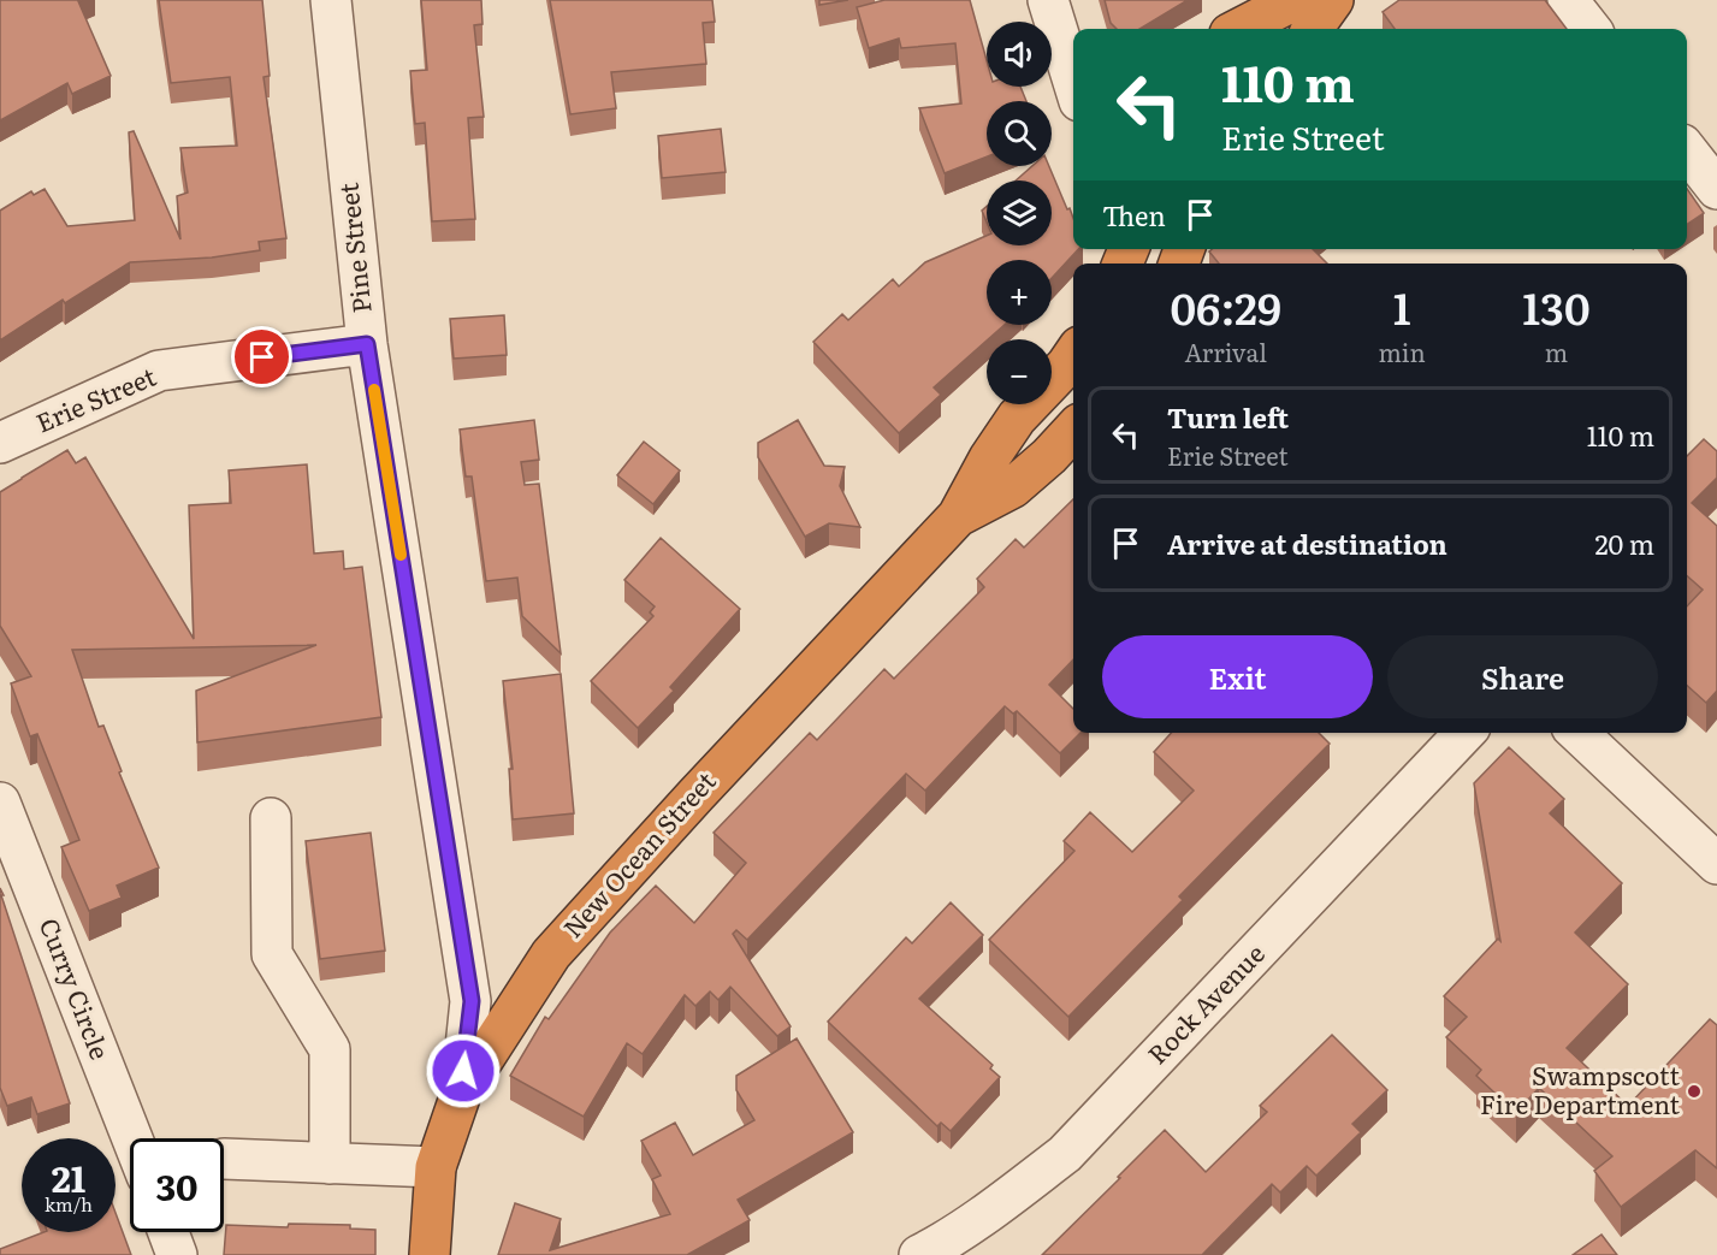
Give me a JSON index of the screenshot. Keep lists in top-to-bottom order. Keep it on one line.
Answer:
{"streets":{"highway":["New Ocean Street"],"street":["Pine Street","Erie Street","Curry Circle","Rock Avenue"]},"crossings":[["Pine Street","Erie Street"],["Pine Street","New Ocean Street"]],"places":["Swampscott Fire Department"],"page":{"map_buttons":["+","−"],"turn":["110 m","Erie Street"],"then":"Then","eta":["06:29","Arrival","1","min","130","m"],"list":[{"name":"Turn left","note":"Erie Street","value":"110 m"},{"name":"Arrive at destination","value":"20 m"}],"buttons":["Exit","Share"],"speed":"21 km/h","limit":"30"}}
